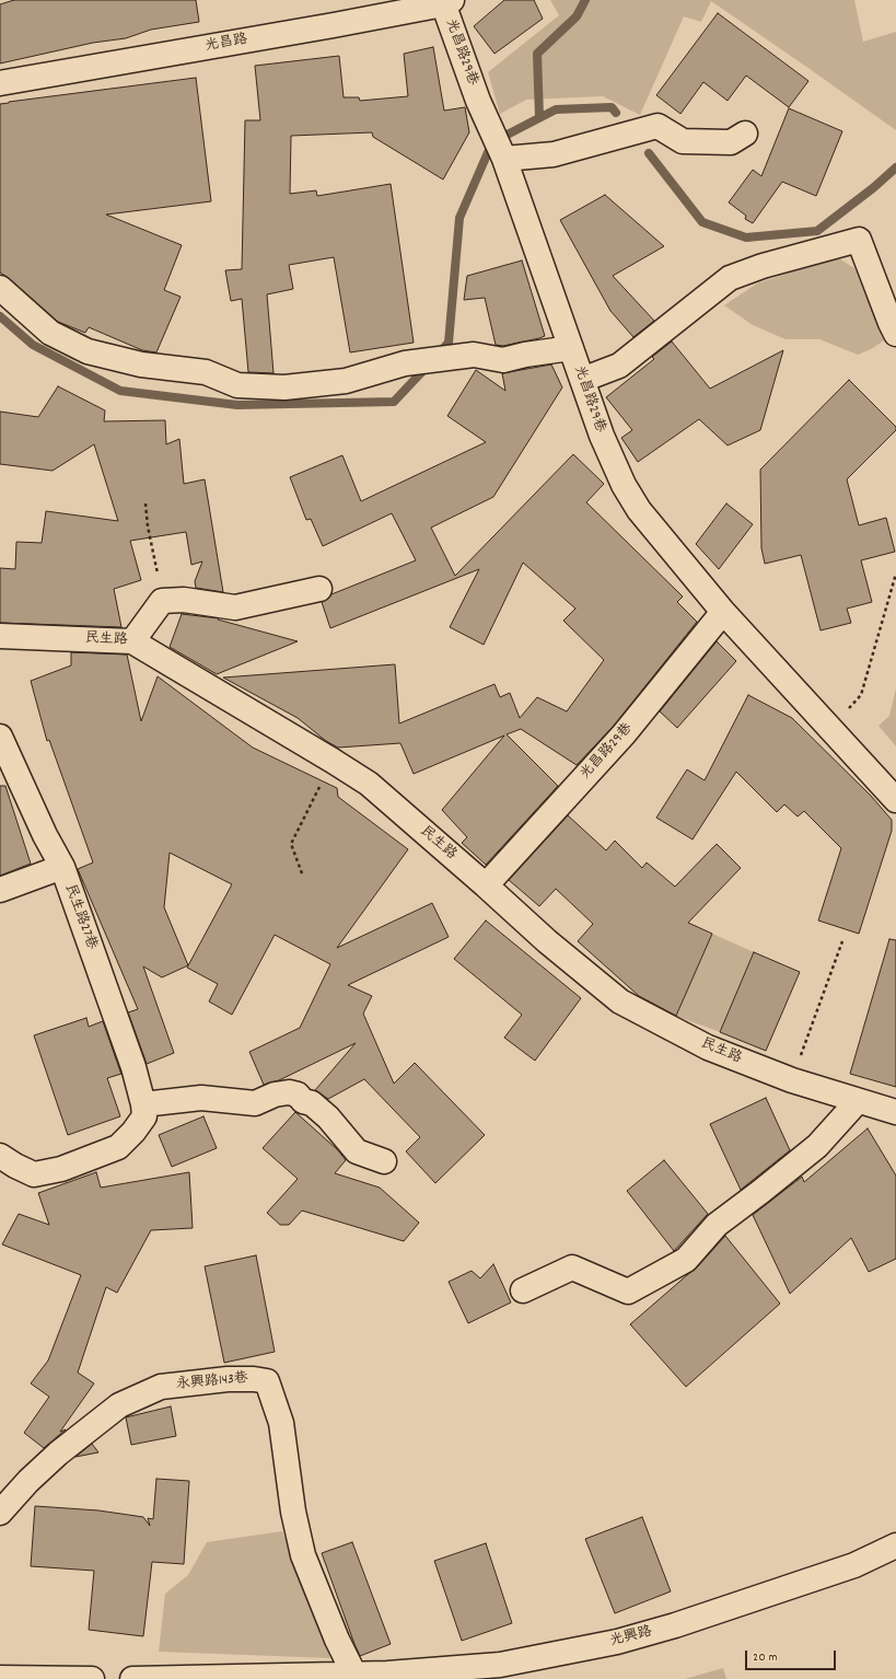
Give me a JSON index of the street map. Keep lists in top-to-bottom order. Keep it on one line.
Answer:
{"streets":{"street":["光昌路","光昌路29巷","民生路","民生路27巷","永興路143巷","光興路"]},"crossings":[["光昌路","光昌路29巷"],["光昌路29巷","民生路"],["永興路143巷","光興路"]],"scale_bar":"20 m"}
